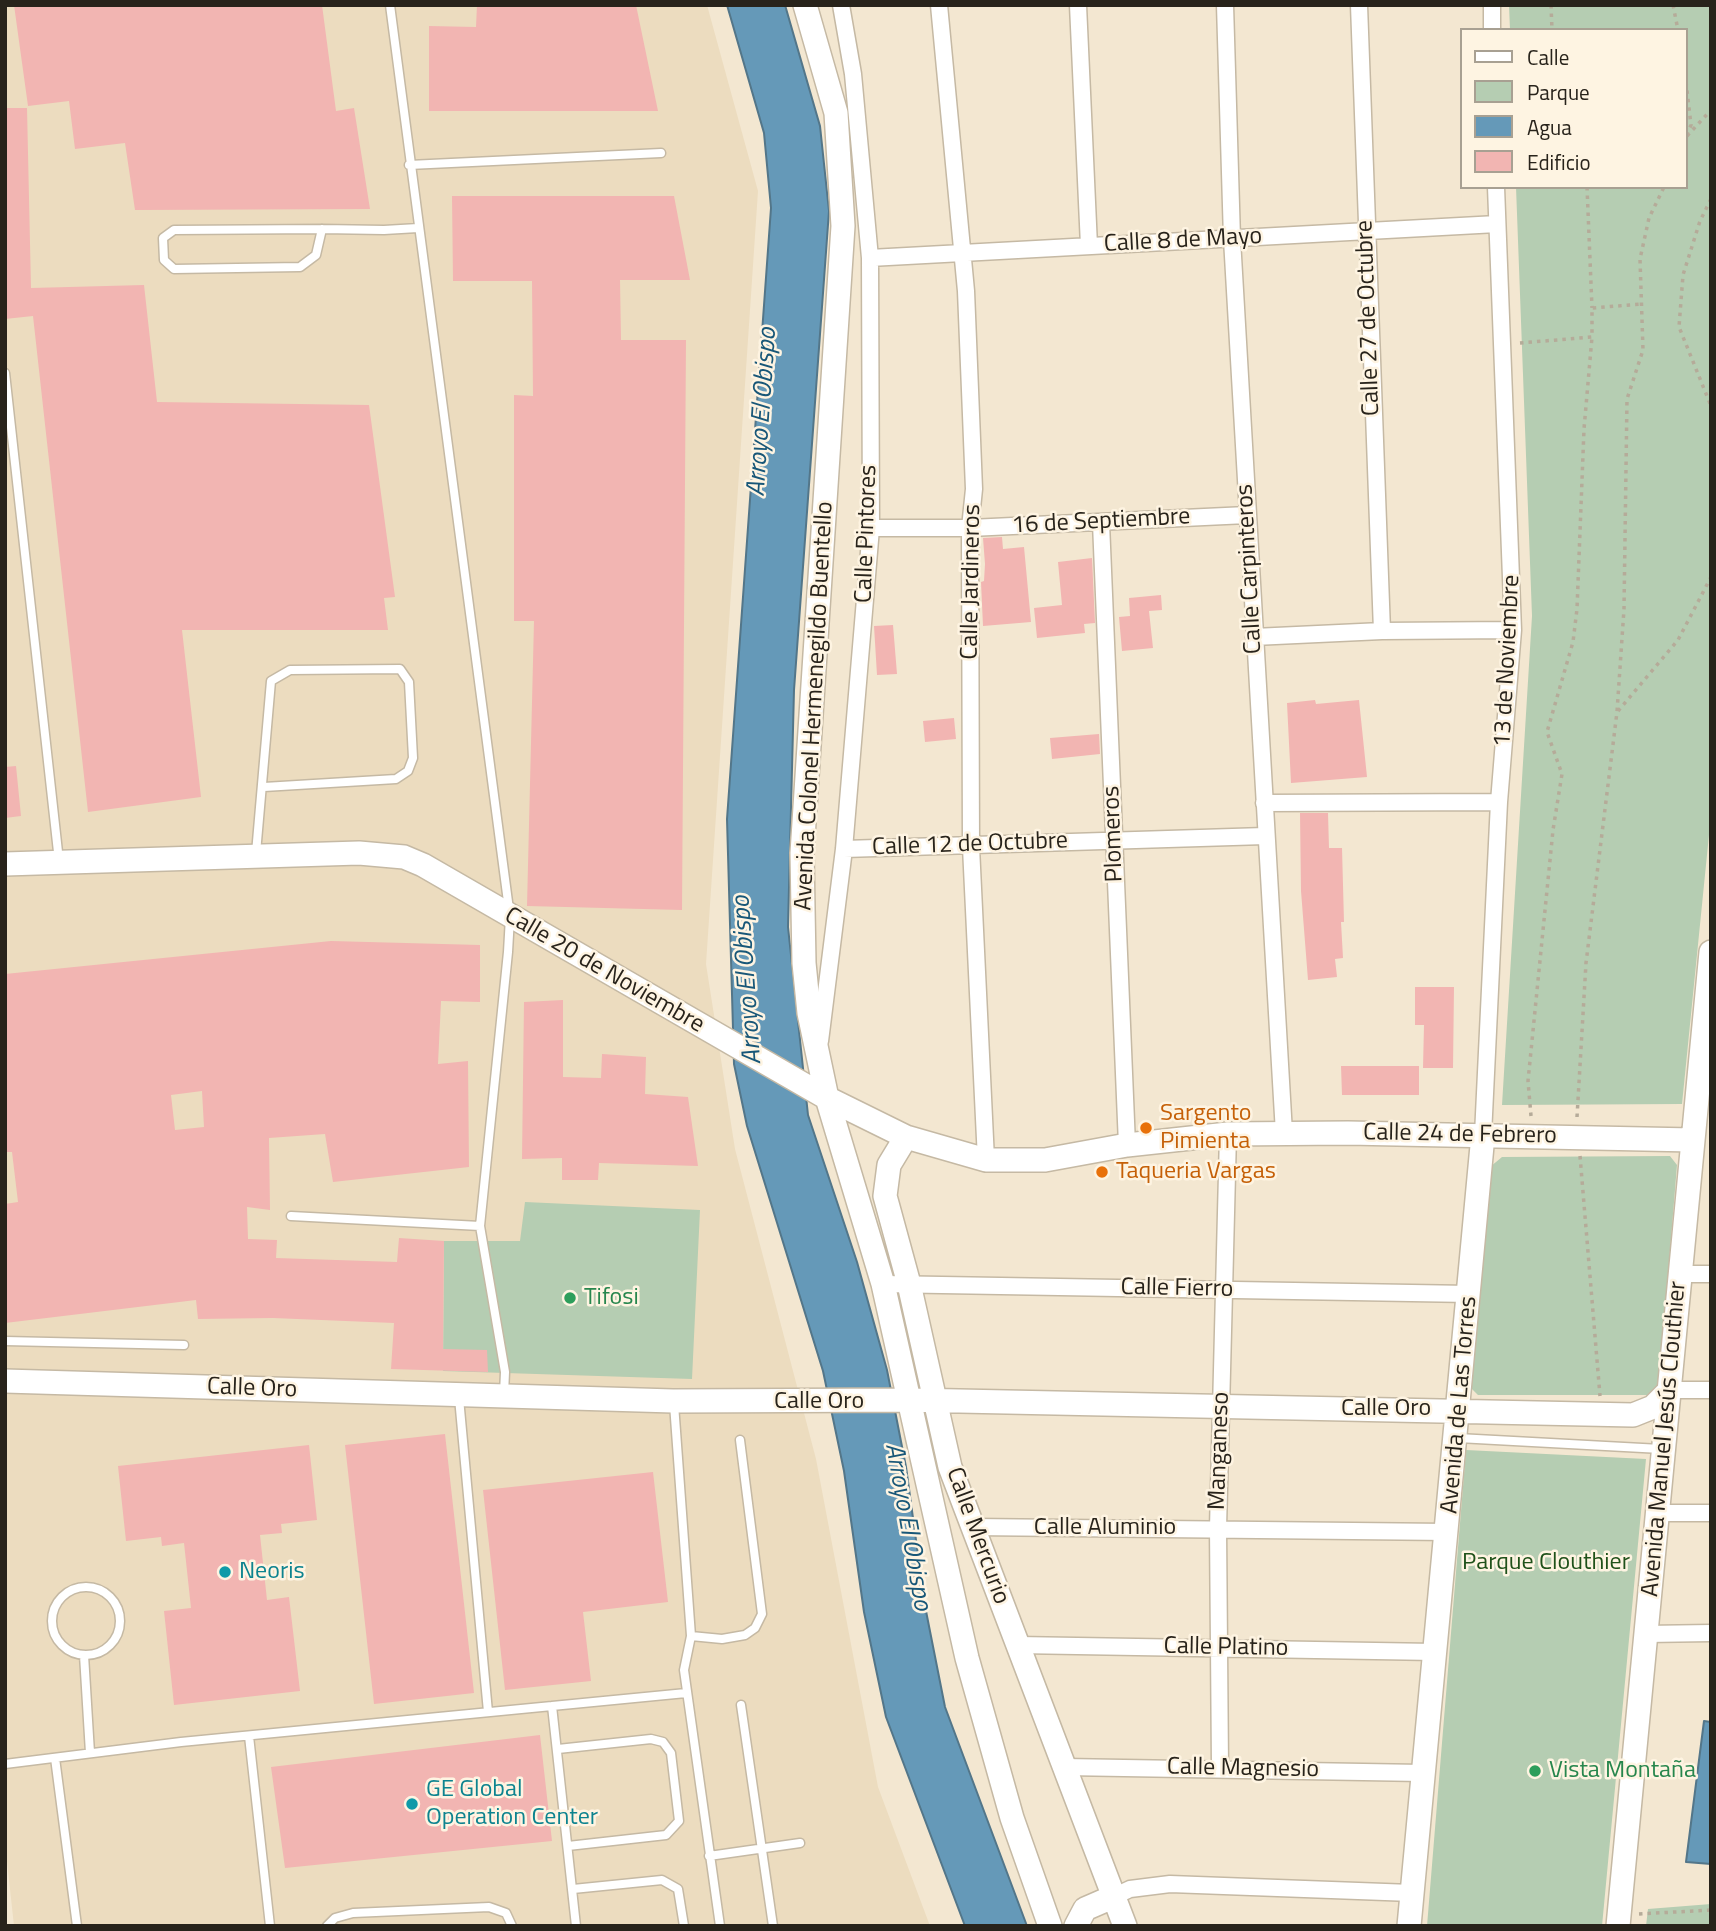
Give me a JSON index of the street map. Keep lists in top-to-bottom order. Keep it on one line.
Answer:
{"streets":{"street":["Calle 8 de Mayo","Calle 27 de Octubre","16 de Septiembre","Calle Pintores","Calle Carpinteros","Calle Jardineros","13 de Noviembre","Avenida Colonel Hermenegildo Buentello","Plomeros","Calle 12 de Octubre","Calle 20 de Noviembre","Calle 24 de Febrero","Calle Fierro","Calle Oro","Avenida de Las Torres","Avenida Manuel Jesús Clouthier","Manganeso","Calle Aluminio","Calle Mercurio","Calle Platino","Calle Magnesio"]},"crossings":[["Calle 8 de Mayo","Calle 27 de Octubre"],["Calle 8 de Mayo","Calle Pintores"],["Calle 8 de Mayo","Calle Carpinteros"],["Calle 8 de Mayo","Calle Jardineros"],["Calle 8 de Mayo","13 de Noviembre"],["16 de Septiembre","Calle Pintores"],["16 de Septiembre","Calle Carpinteros"],["16 de Septiembre","Calle Jardineros"],["16 de Septiembre","Plomeros"],["Calle Pintores","Avenida Colonel Hermenegildo Buentello"],["Calle Pintores","Calle 12 de Octubre"],["Calle Carpinteros","Calle 12 de Octubre"],["Calle Carpinteros","Calle 24 de Febrero"],["Calle Jardineros","Calle 12 de Octubre"],["Calle Jardineros","Calle 20 de Noviembre"],["13 de Noviembre","Calle 24 de Febrero"],["13 de Noviembre","Avenida de Las Torres"],["Avenida Colonel Hermenegildo Buentello","Calle 20 de Noviembre"],["Avenida Colonel Hermenegildo Buentello","Calle Fierro"],["Avenida Colonel Hermenegildo Buentello","Calle Oro"],["Plomeros","Calle 12 de Octubre"],["Plomeros","Calle 20 de Noviembre"],["Calle 20 de Noviembre","Calle 24 de Febrero"],["Calle 20 de Noviembre","Manganeso"],["Calle 20 de Noviembre","Calle Mercurio"],["Calle 24 de Febrero","Avenida de Las Torres"],["Calle 24 de Febrero","Avenida Manuel Jesús Clouthier"],["Calle 24 de Febrero","Manganeso"],["Calle Fierro","Avenida de Las Torres"],["Calle Fierro","Manganeso"],["Calle Fierro","Calle Mercurio"],["Calle Oro","Avenida de Las Torres"],["Calle Oro","Manganeso"],["Calle Oro","Calle Mercurio"],["Avenida de Las Torres","Calle Aluminio"],["Avenida de Las Torres","Calle Platino"],["Avenida de Las Torres","Calle Magnesio"],["Manganeso","Calle Aluminio"],["Manganeso","Calle Platino"],["Manganeso","Calle Magnesio"],["Calle Aluminio","Calle Mercurio"],["Calle Mercurio","Calle Platino"],["Calle Mercurio","Calle Magnesio"]],"water":["Arroyo El Obispo"],"parks":["Parque Clouthier"],"places":["Sargento Pimienta","Taqueria Vargas","Tifosi","Neoris","Vista Montaña","GE Global Operation Center"],"legend":["Calle","Parque","Agua","Edificio"]}
